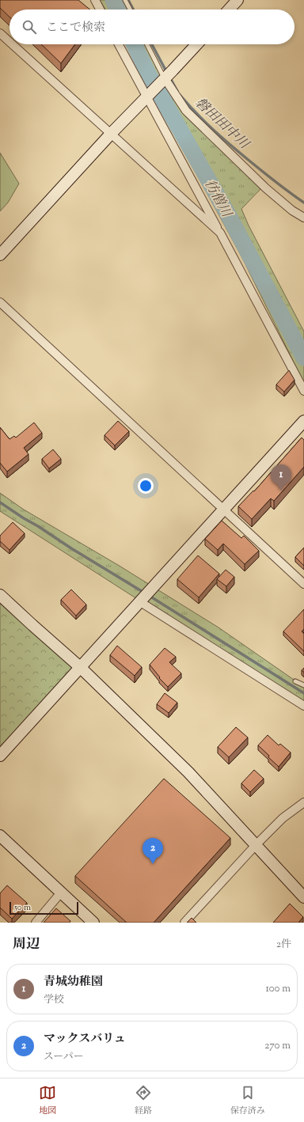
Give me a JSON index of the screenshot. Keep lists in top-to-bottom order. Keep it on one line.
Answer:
{"water":["磐田田中川","彷僧川"],"scale_bar":"50 m","page":{"search":"ここで検索","pins":["1","2"],"scale":"50 m","heading":["周辺","2件"],"list":[{"mark":"1","name":"青城幼稚園","note":"学校","value":"100 m"},{"mark":"2","name":"マックスバリュ","note":"スーパー","value":"270 m"}],"nav":["地図","経路","保存済み"]}}
